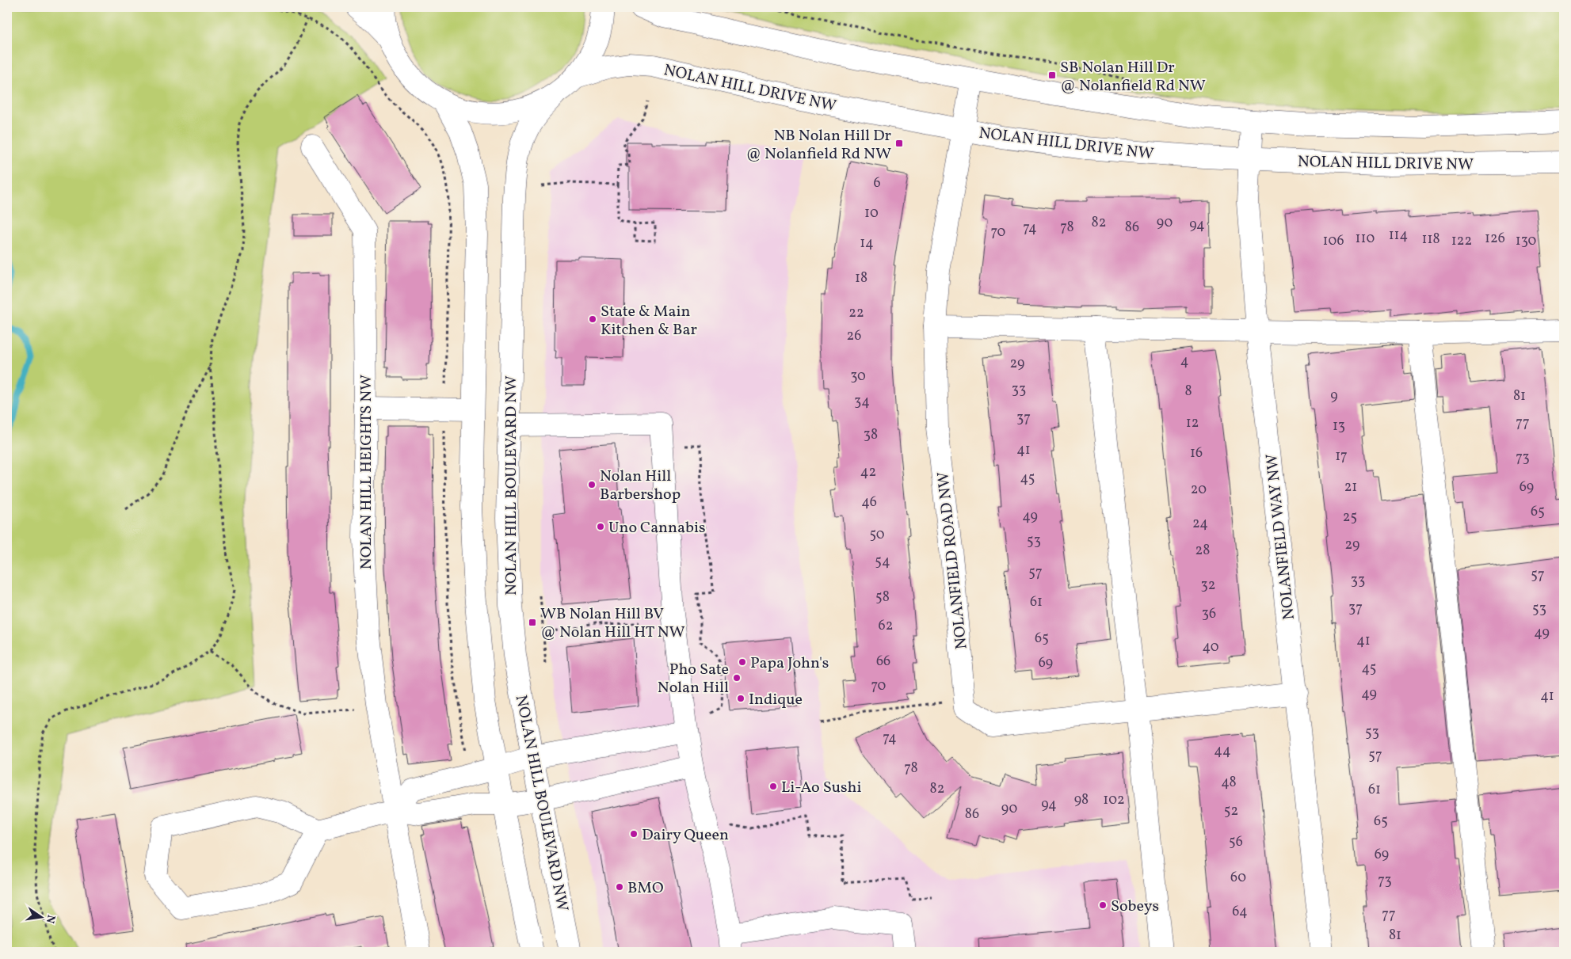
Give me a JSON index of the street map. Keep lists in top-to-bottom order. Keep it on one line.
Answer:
{"streets":{"street":["NOLAN HILL DRIVE NW","NOLAN HILL HEIGHTS NW","NOLAN HILL BOULEVARD NW","NOLANFIELD WAY NW","NOLANFIELD ROAD NW"]},"crossings":[["NOLAN HILL DRIVE NW","NOLANFIELD WAY NW"],["NOLAN HILL DRIVE NW","NOLANFIELD ROAD NW"],["NOLANFIELD WAY NW","NOLANFIELD ROAD NW"]],"places":{"transit":["SB Nolan Hill Dr @ Nolanfield Rd NW","NB Nolan Hill Dr @ Nolanfield Rd NW","WB Nolan Hill BV @ Nolan Hill HT NW"],"other":["State & Main Kitchen & Bar","Nolan Hill Barbershop","Uno Cannabis","Papa John's","Pho Sate Nolan Hill","Indique","Li-Ao Sushi","Dairy Queen","BMO","Sobeys"]},"house_numbers":["6","10","82","90","94","78","86","74","70","114","110","126","118","106","122","130","14","18","22","26","4","29","30","33","8","9","81","34","37","12","77","13","38","41","16","17","73","42","45","21","69","20","46","65","49","25","24","50","53","29","28","54","57","57","33","32","58","61","37","53","36","62","49","65","41","40","66","69","45","70","49","41","53","74","44","57","78","48","82","61","98","102","94","90","52","86","65","56","69","60","73","64","77","81"],"north":"right"}
